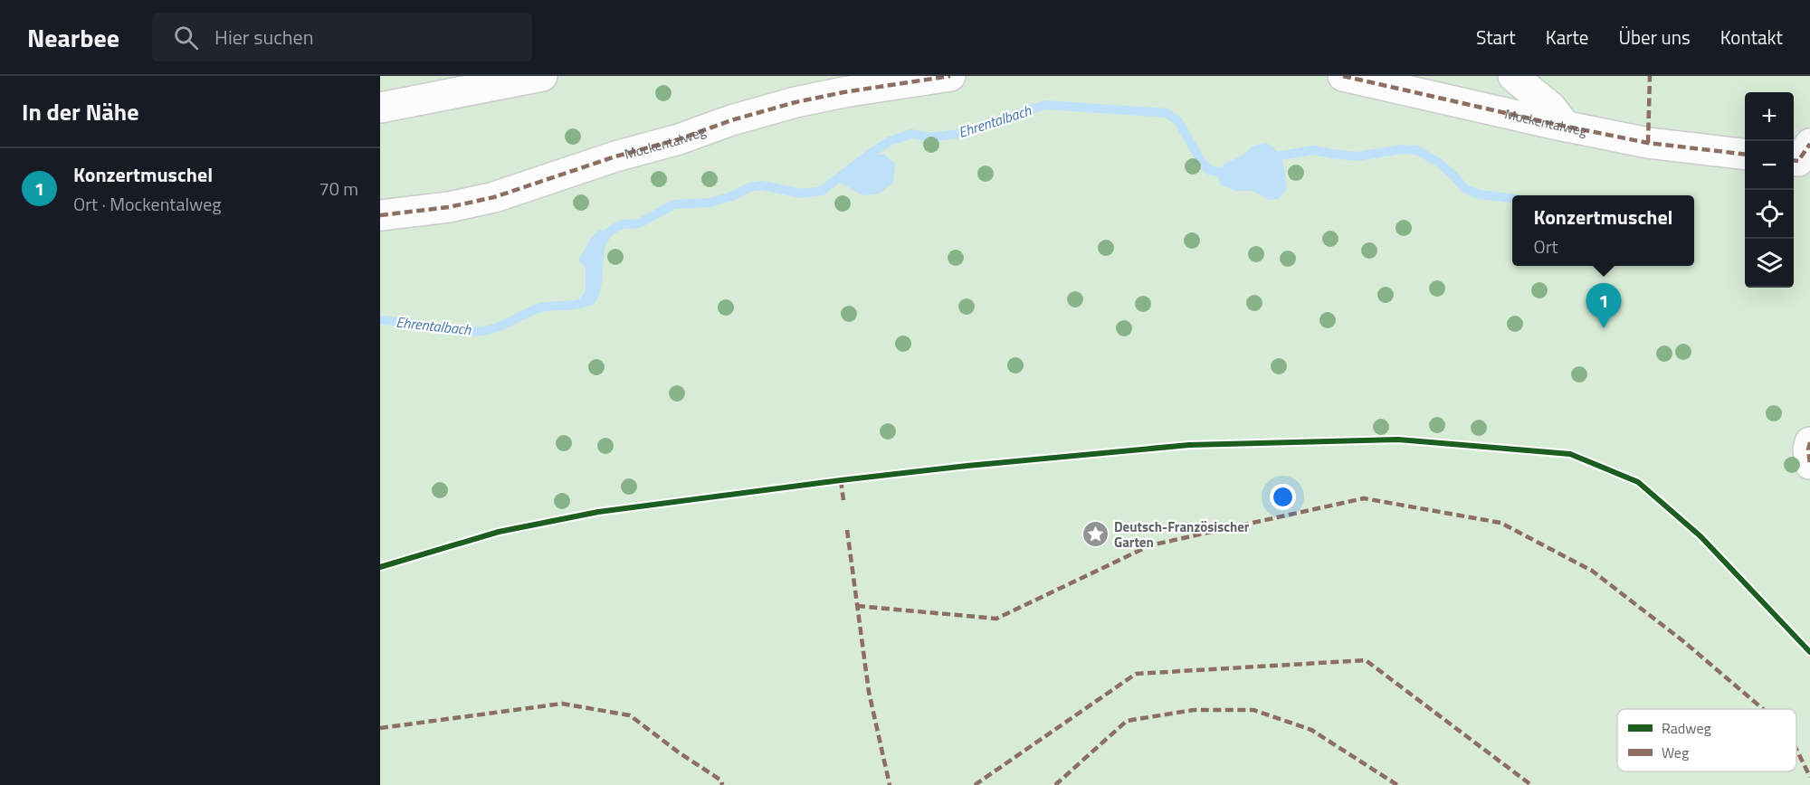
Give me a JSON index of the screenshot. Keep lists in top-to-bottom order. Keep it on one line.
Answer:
{"streets":{"street":["Mockentalweg"]},"water":["Ehrentalbach"],"places":{"place":["Deutsch-Französischer Garten"]},"legend":["Radweg","Weg"],"page":{"header":"Nearbee","search":"Hier suchen","nav":["Start","Karte","Über uns","Kontakt"],"heading":"In der Nähe","map_buttons":["+","−"],"list":[{"mark":"1","name":"Konzertmuschel","note":"Ort · Mockentalweg","value":"70 m"}],"popup":["Konzertmuschel","Ort"],"pins":"1"}}
